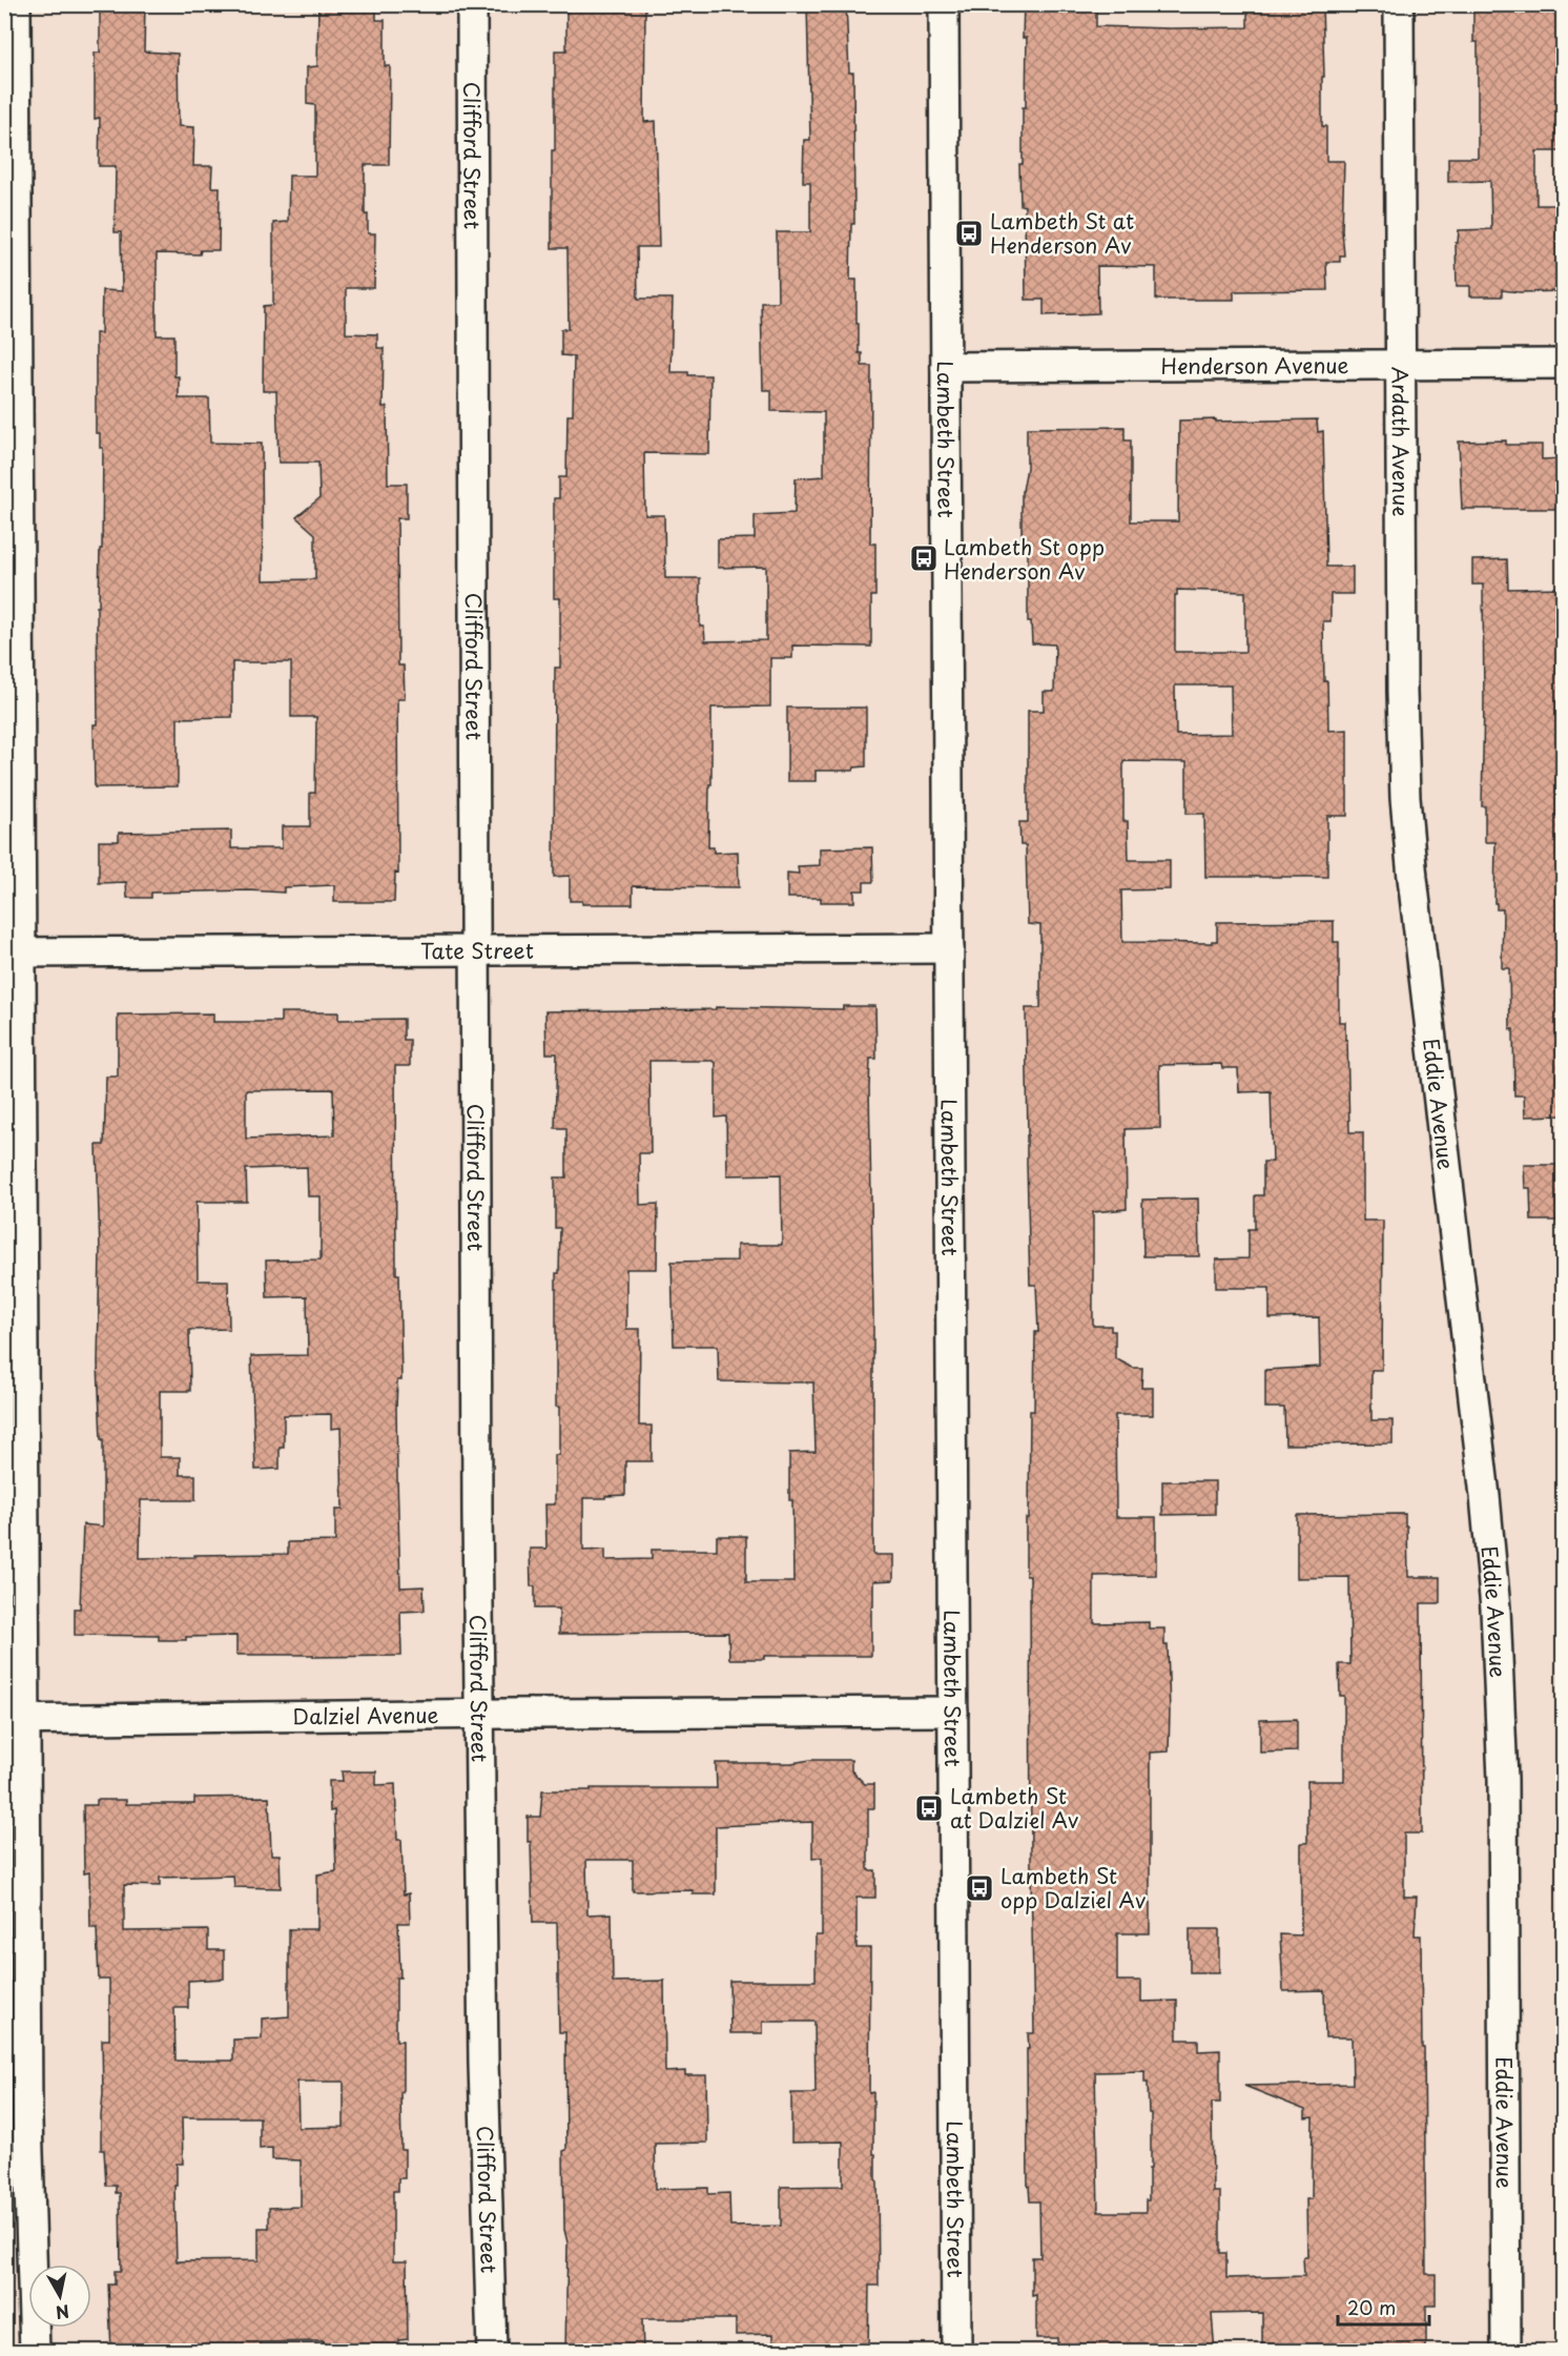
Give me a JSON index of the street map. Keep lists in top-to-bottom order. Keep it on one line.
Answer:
{"streets":{"street":["Clifford Street","Henderson Avenue","Lambeth Street","Ardath Avenue","Tate Street","Eddie Avenue","Dalziel Avenue"]},"crossings":[["Clifford Street","Tate Street"],["Clifford Street","Dalziel Avenue"],["Henderson Avenue","Lambeth Street"],["Henderson Avenue","Ardath Avenue"],["Lambeth Street","Tate Street"],["Lambeth Street","Dalziel Avenue"],["Ardath Avenue","Eddie Avenue"]],"places":{"bus stop":["Lambeth St at Henderson Av","Lambeth St opp Henderson Av","Lambeth St at Dalziel Av","Lambeth St opp Dalziel Av"]},"scale_bar":"20 m","north":"bottom"}
